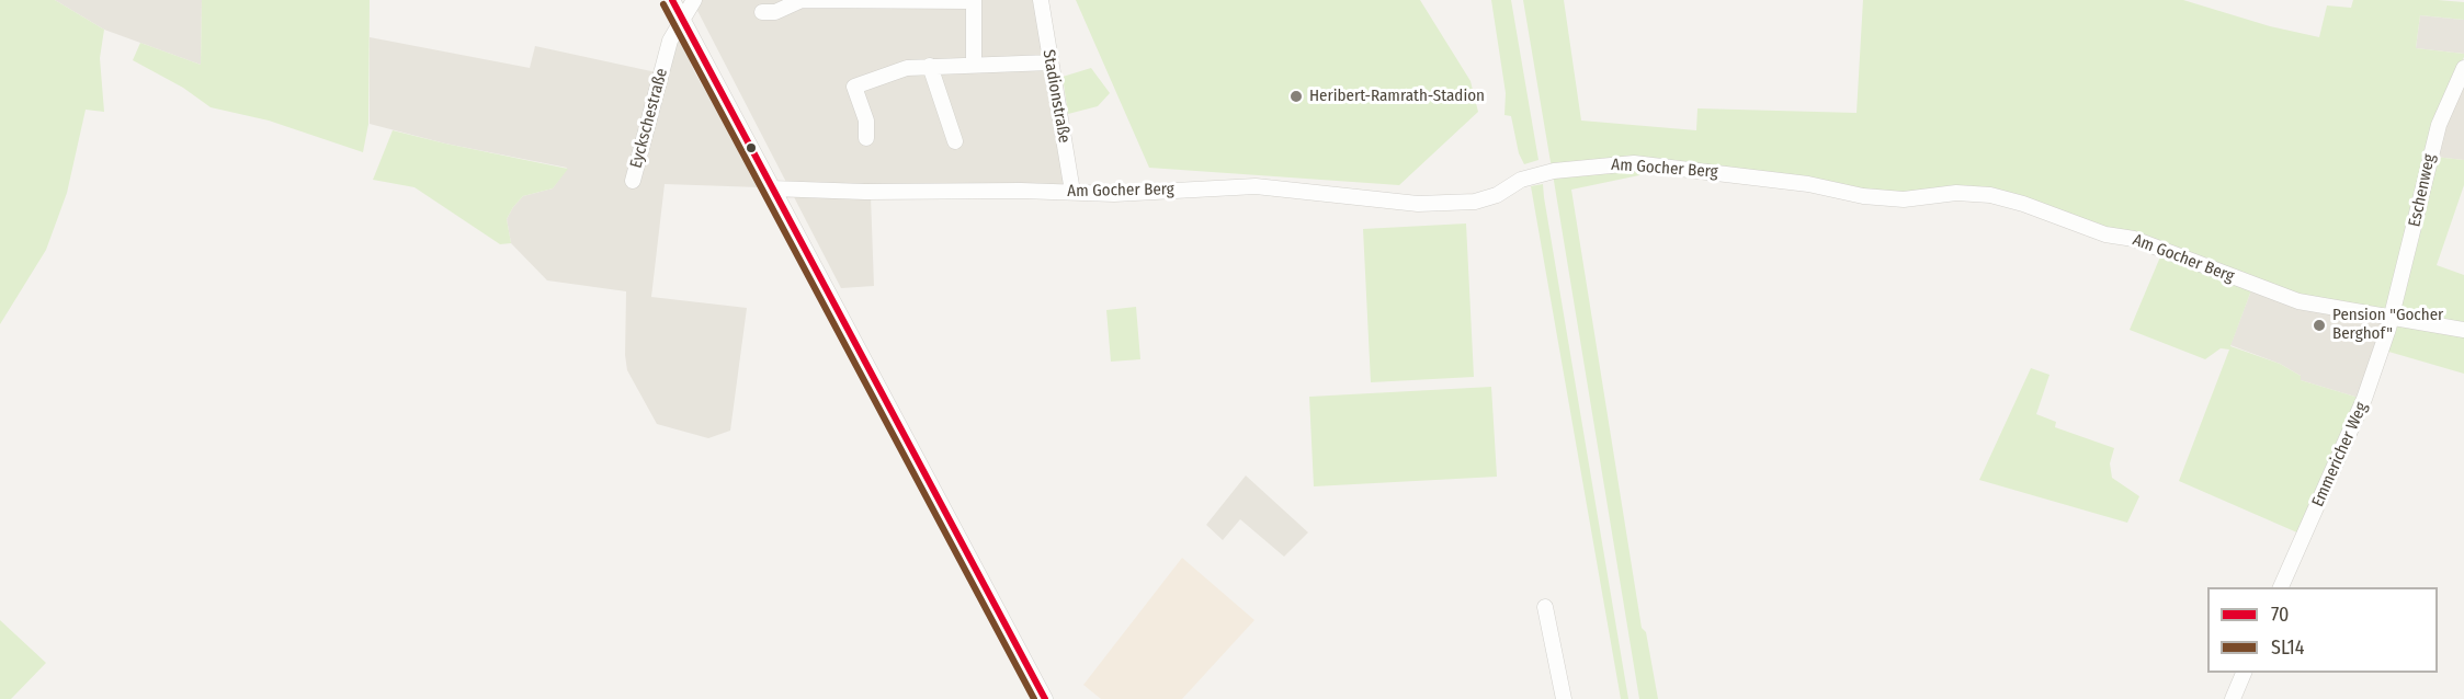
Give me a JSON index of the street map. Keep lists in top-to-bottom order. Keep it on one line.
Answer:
{"streets":{"street":["Stadionstraße","Eyckschestraße","Am Gocher Berg","Eschenweg","Emmericher Weg"]},"crossings":[["Stadionstraße","Am Gocher Berg"],["Am Gocher Berg","Eschenweg"],["Am Gocher Berg","Emmericher Weg"],["Eschenweg","Emmericher Weg"]],"places":["Heribert-Ramrath-Stadion","Pension \"Gocher Berghof\""],"lines":["transit line 70","transit line SL14"],"legend":["70","SL14"]}
